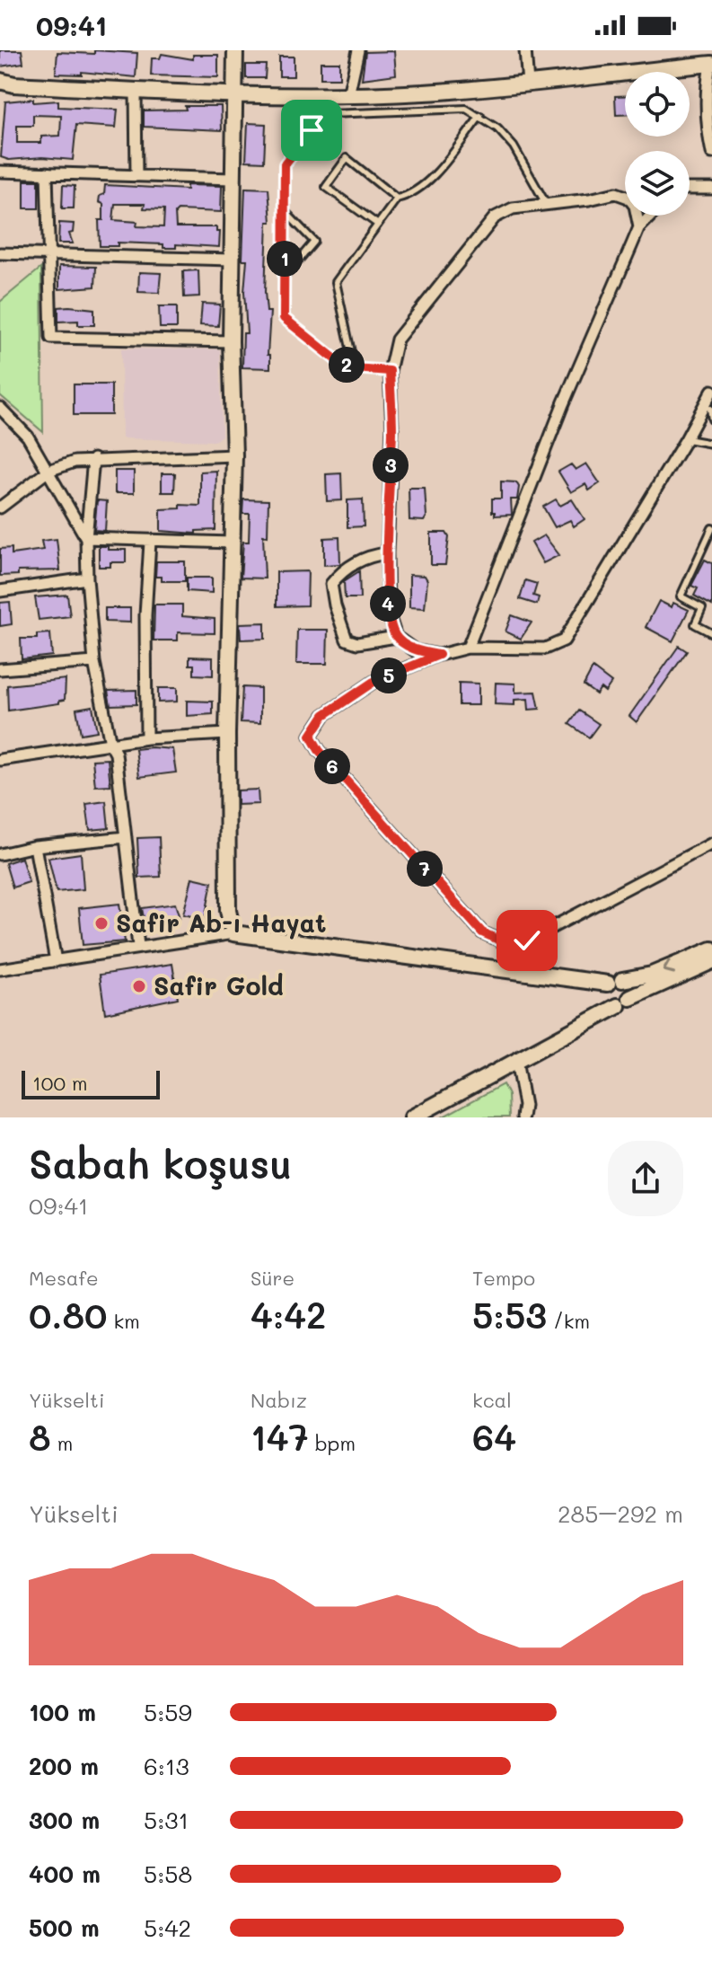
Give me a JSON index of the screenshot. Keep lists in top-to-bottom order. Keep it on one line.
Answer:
{"places":["Safir Ab-ı Hayat","Safir Gold"],"scale_bar":"100 m","page":{"status":"09:41","pins":["1","2","3","4","5","6","7"],"scale":"100 m","heading":["Sabah koşusu","09:41"],"stats":[["Mesafe","0.80 km"],["Süre","4:42"],["Tempo","5:53 /km"],["Yükselti","8 m"],["Nabız","147 bpm"],["kcal","64"]],"chart":["Yükselti","285–292 m"],"list":[{"name":"100 m","note":"5:59"},{"name":"200 m","note":"6:13"},{"name":"300 m","note":"5:31"},{"name":"400 m","note":"5:58"},{"name":"500 m","note":"5:42"}]}}
